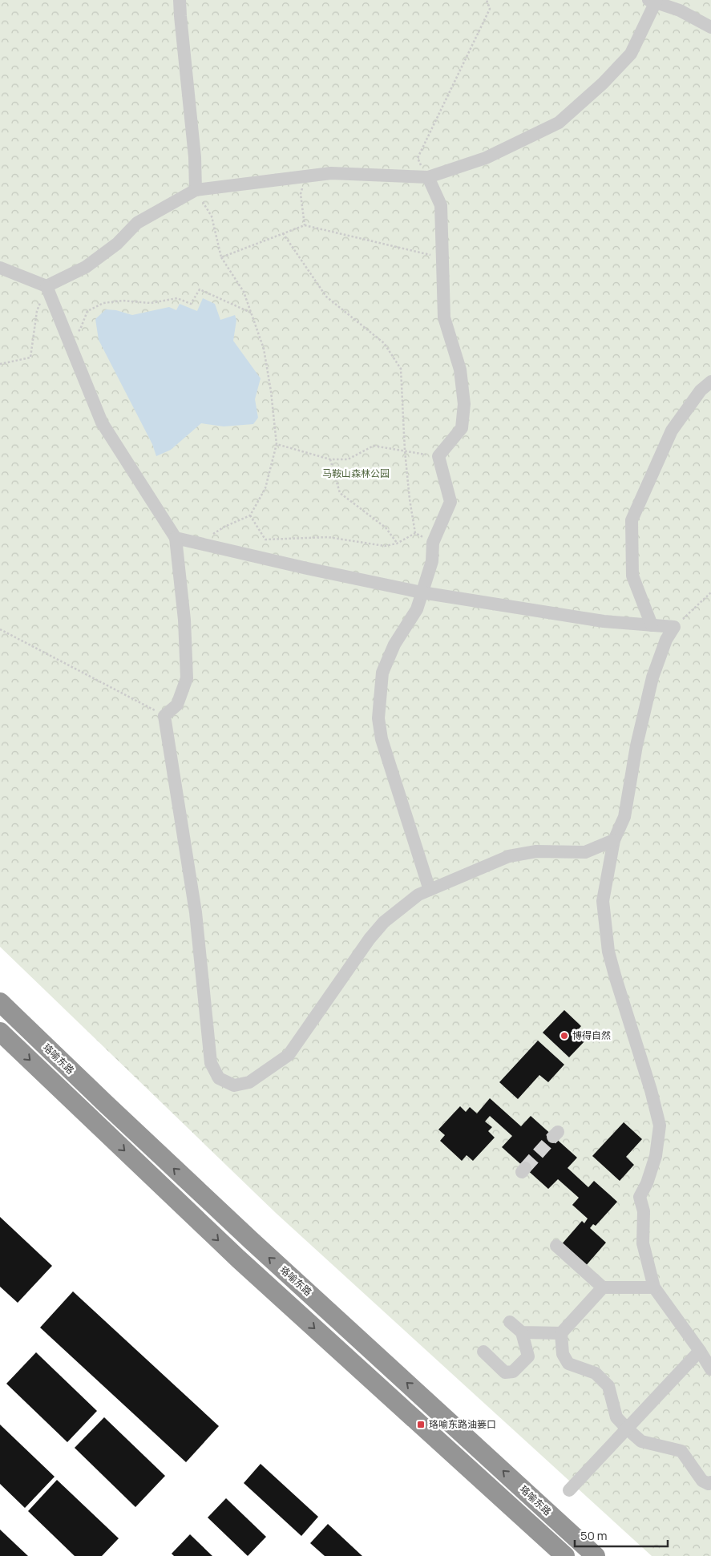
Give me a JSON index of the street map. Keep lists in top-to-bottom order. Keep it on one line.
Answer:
{"streets":{"highway":["珞喻东路"]},"parks":["马鞍山森林公园"],"places":{"other":["博得自然"],"transit":["珞喻东路油篓口"]},"scale_bar":"50 m"}
